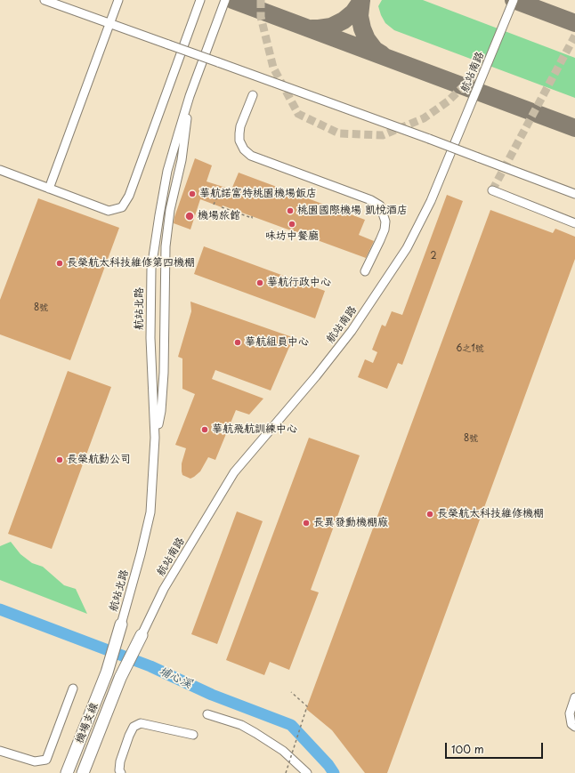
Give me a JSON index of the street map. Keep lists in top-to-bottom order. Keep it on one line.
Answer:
{"streets":{"highway":["機場支線"],"street":["航站南路","航站北路"]},"crossings":[["航站南路","機場支線"],["航站北路","機場支線"]],"water":["埔心溪"],"places":["華航諾富特桃園機場飯店","桃園國際機場 凱悅酒店","機場旅館","味坊中餐廳","長榮航太科技維修第四機棚","華航行政中心","華航組員中心","華航飛航訓練中心","長榮航勤公司","長榮航太科技維修機棚","長異發動機棚廠"],"house_numbers":["2","8號","6之1號","8號"],"scale_bar":"100 m"}
